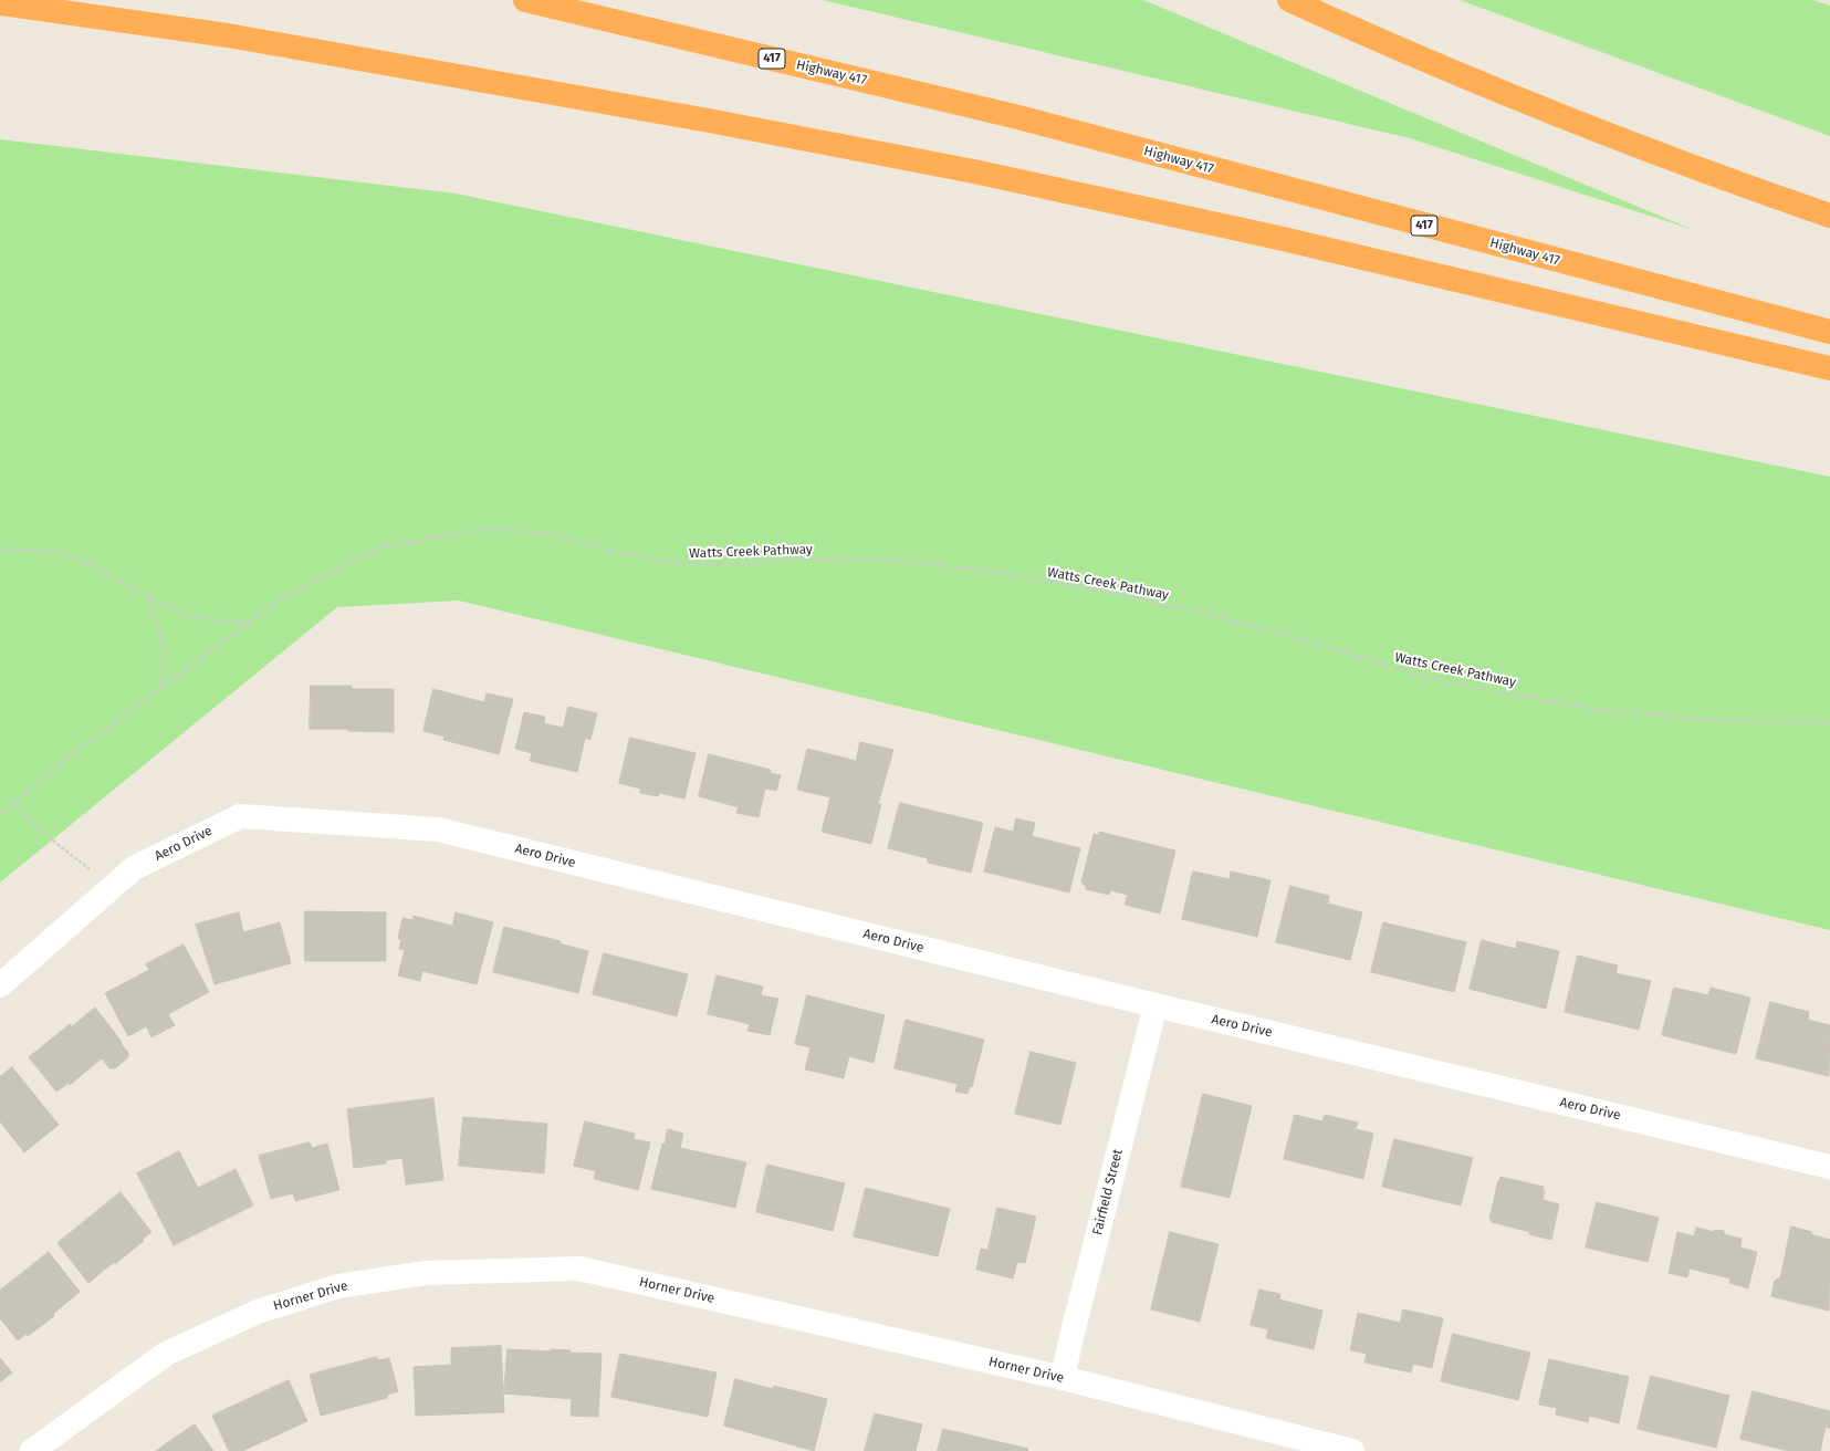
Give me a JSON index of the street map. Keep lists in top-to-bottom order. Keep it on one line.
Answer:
{"streets":{"highway":["417","Highway 417"],"street":["Aero Drive","Fairfield Street","Horner Drive"],"path":["Watts Creek Pathway"]},"crossings":[["Aero Drive","Fairfield Street"],["Fairfield Street","Horner Drive"]]}
